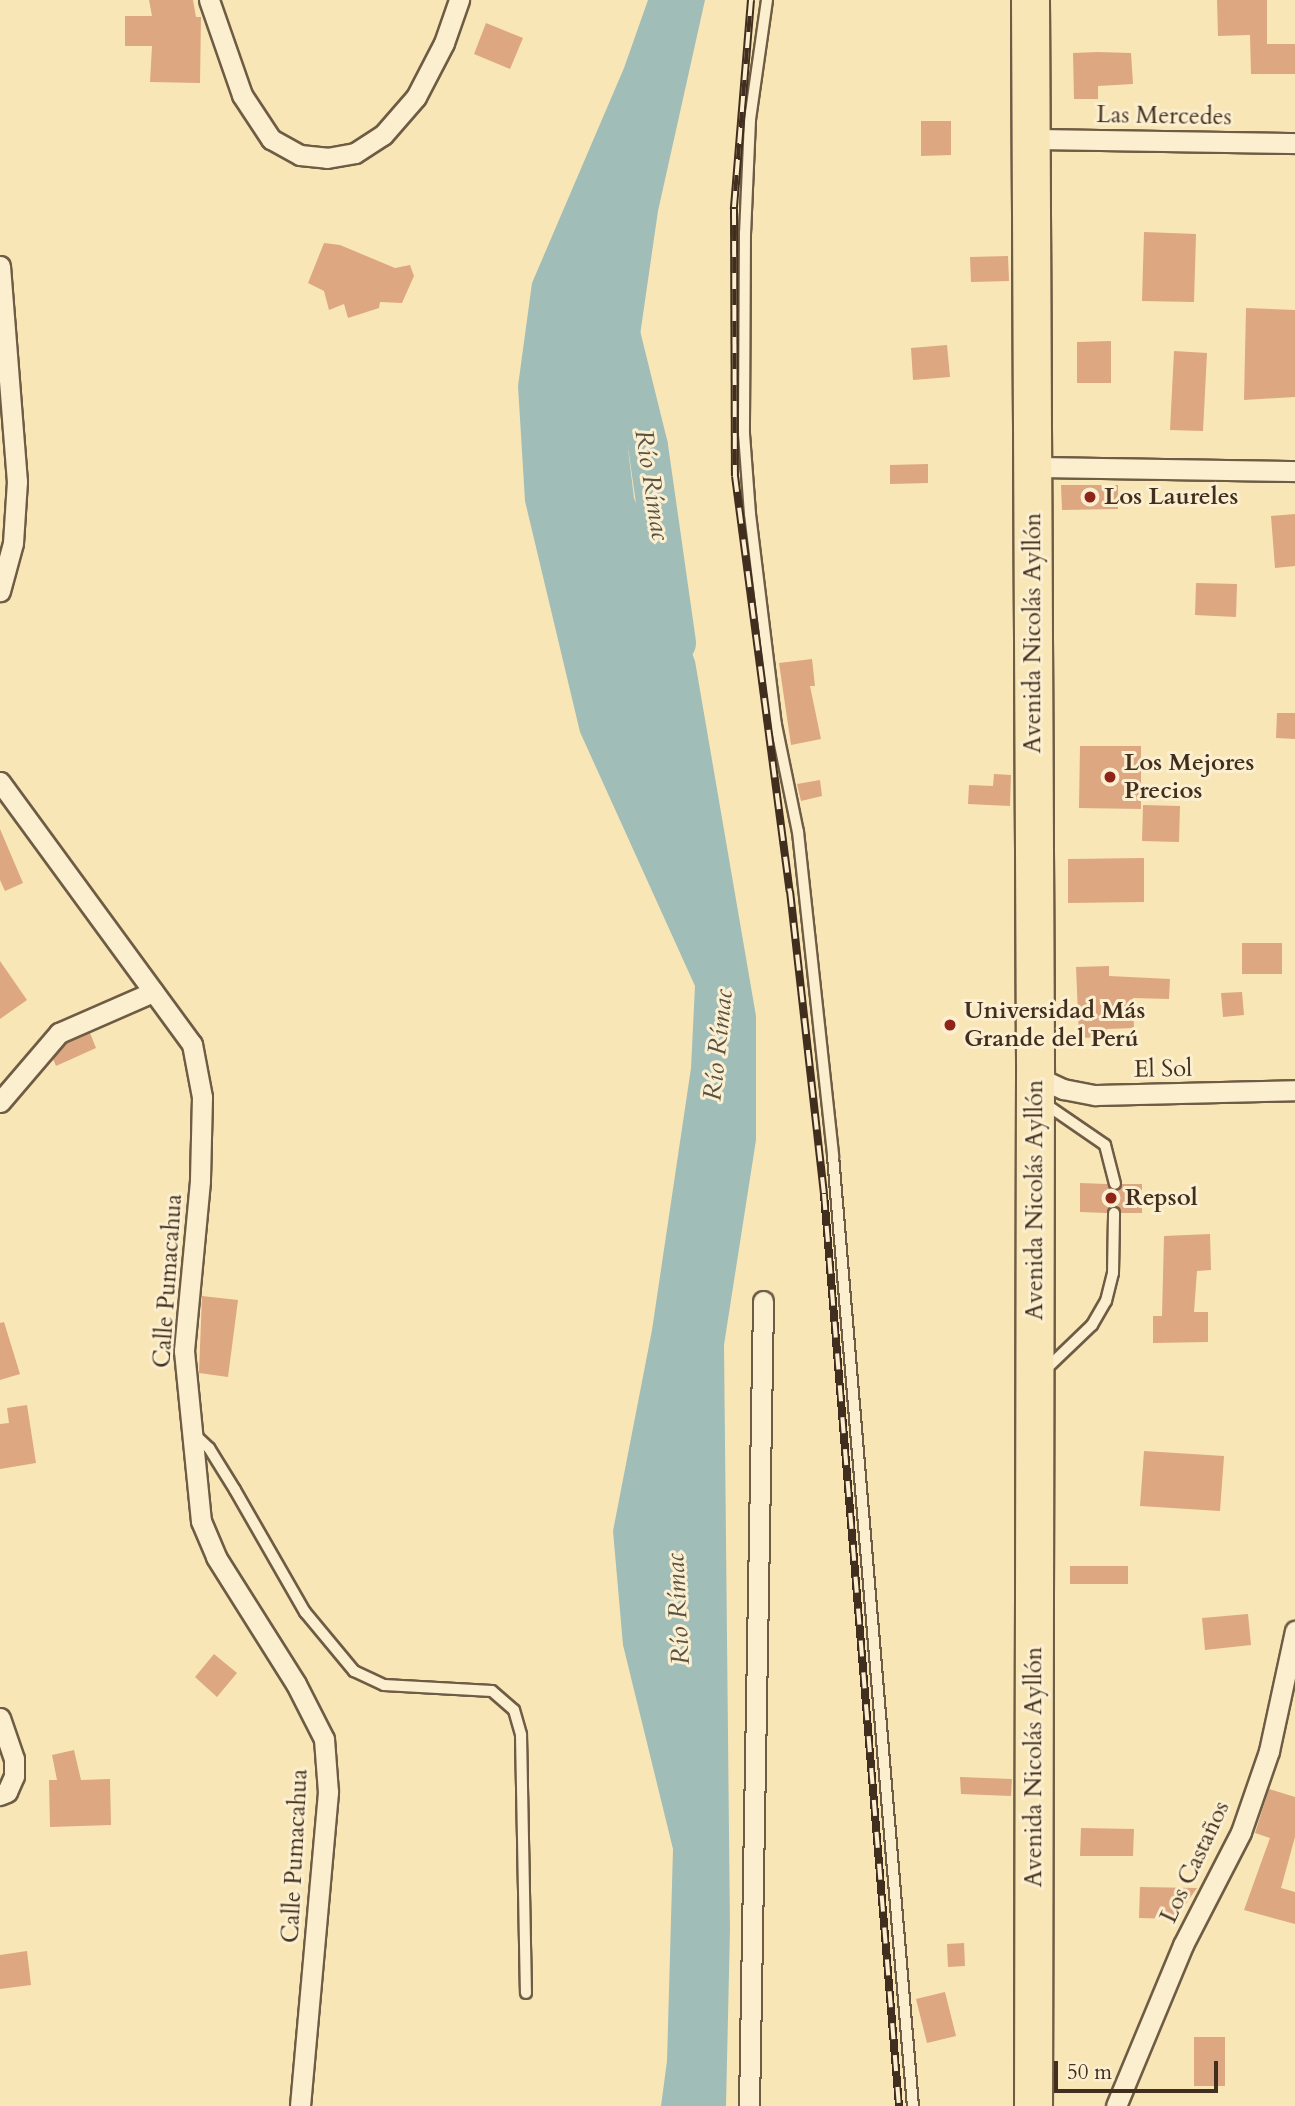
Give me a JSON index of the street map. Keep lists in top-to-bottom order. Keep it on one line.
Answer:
{"streets":{"highway":["Avenida Nicolás Ayllón"],"street":["Las Mercedes","El Sol","Calle Pumacahua","Los Castaños"]},"crossings":[["Las Mercedes","Avenida Nicolás Ayllón"],["Avenida Nicolás Ayllón","El Sol"]],"water":["Río Rímac"],"places":["Los Laureles","Los Mejores Precios","Universidad Más Grande del Perú","Repsol"],"scale_bar":"50 m"}
